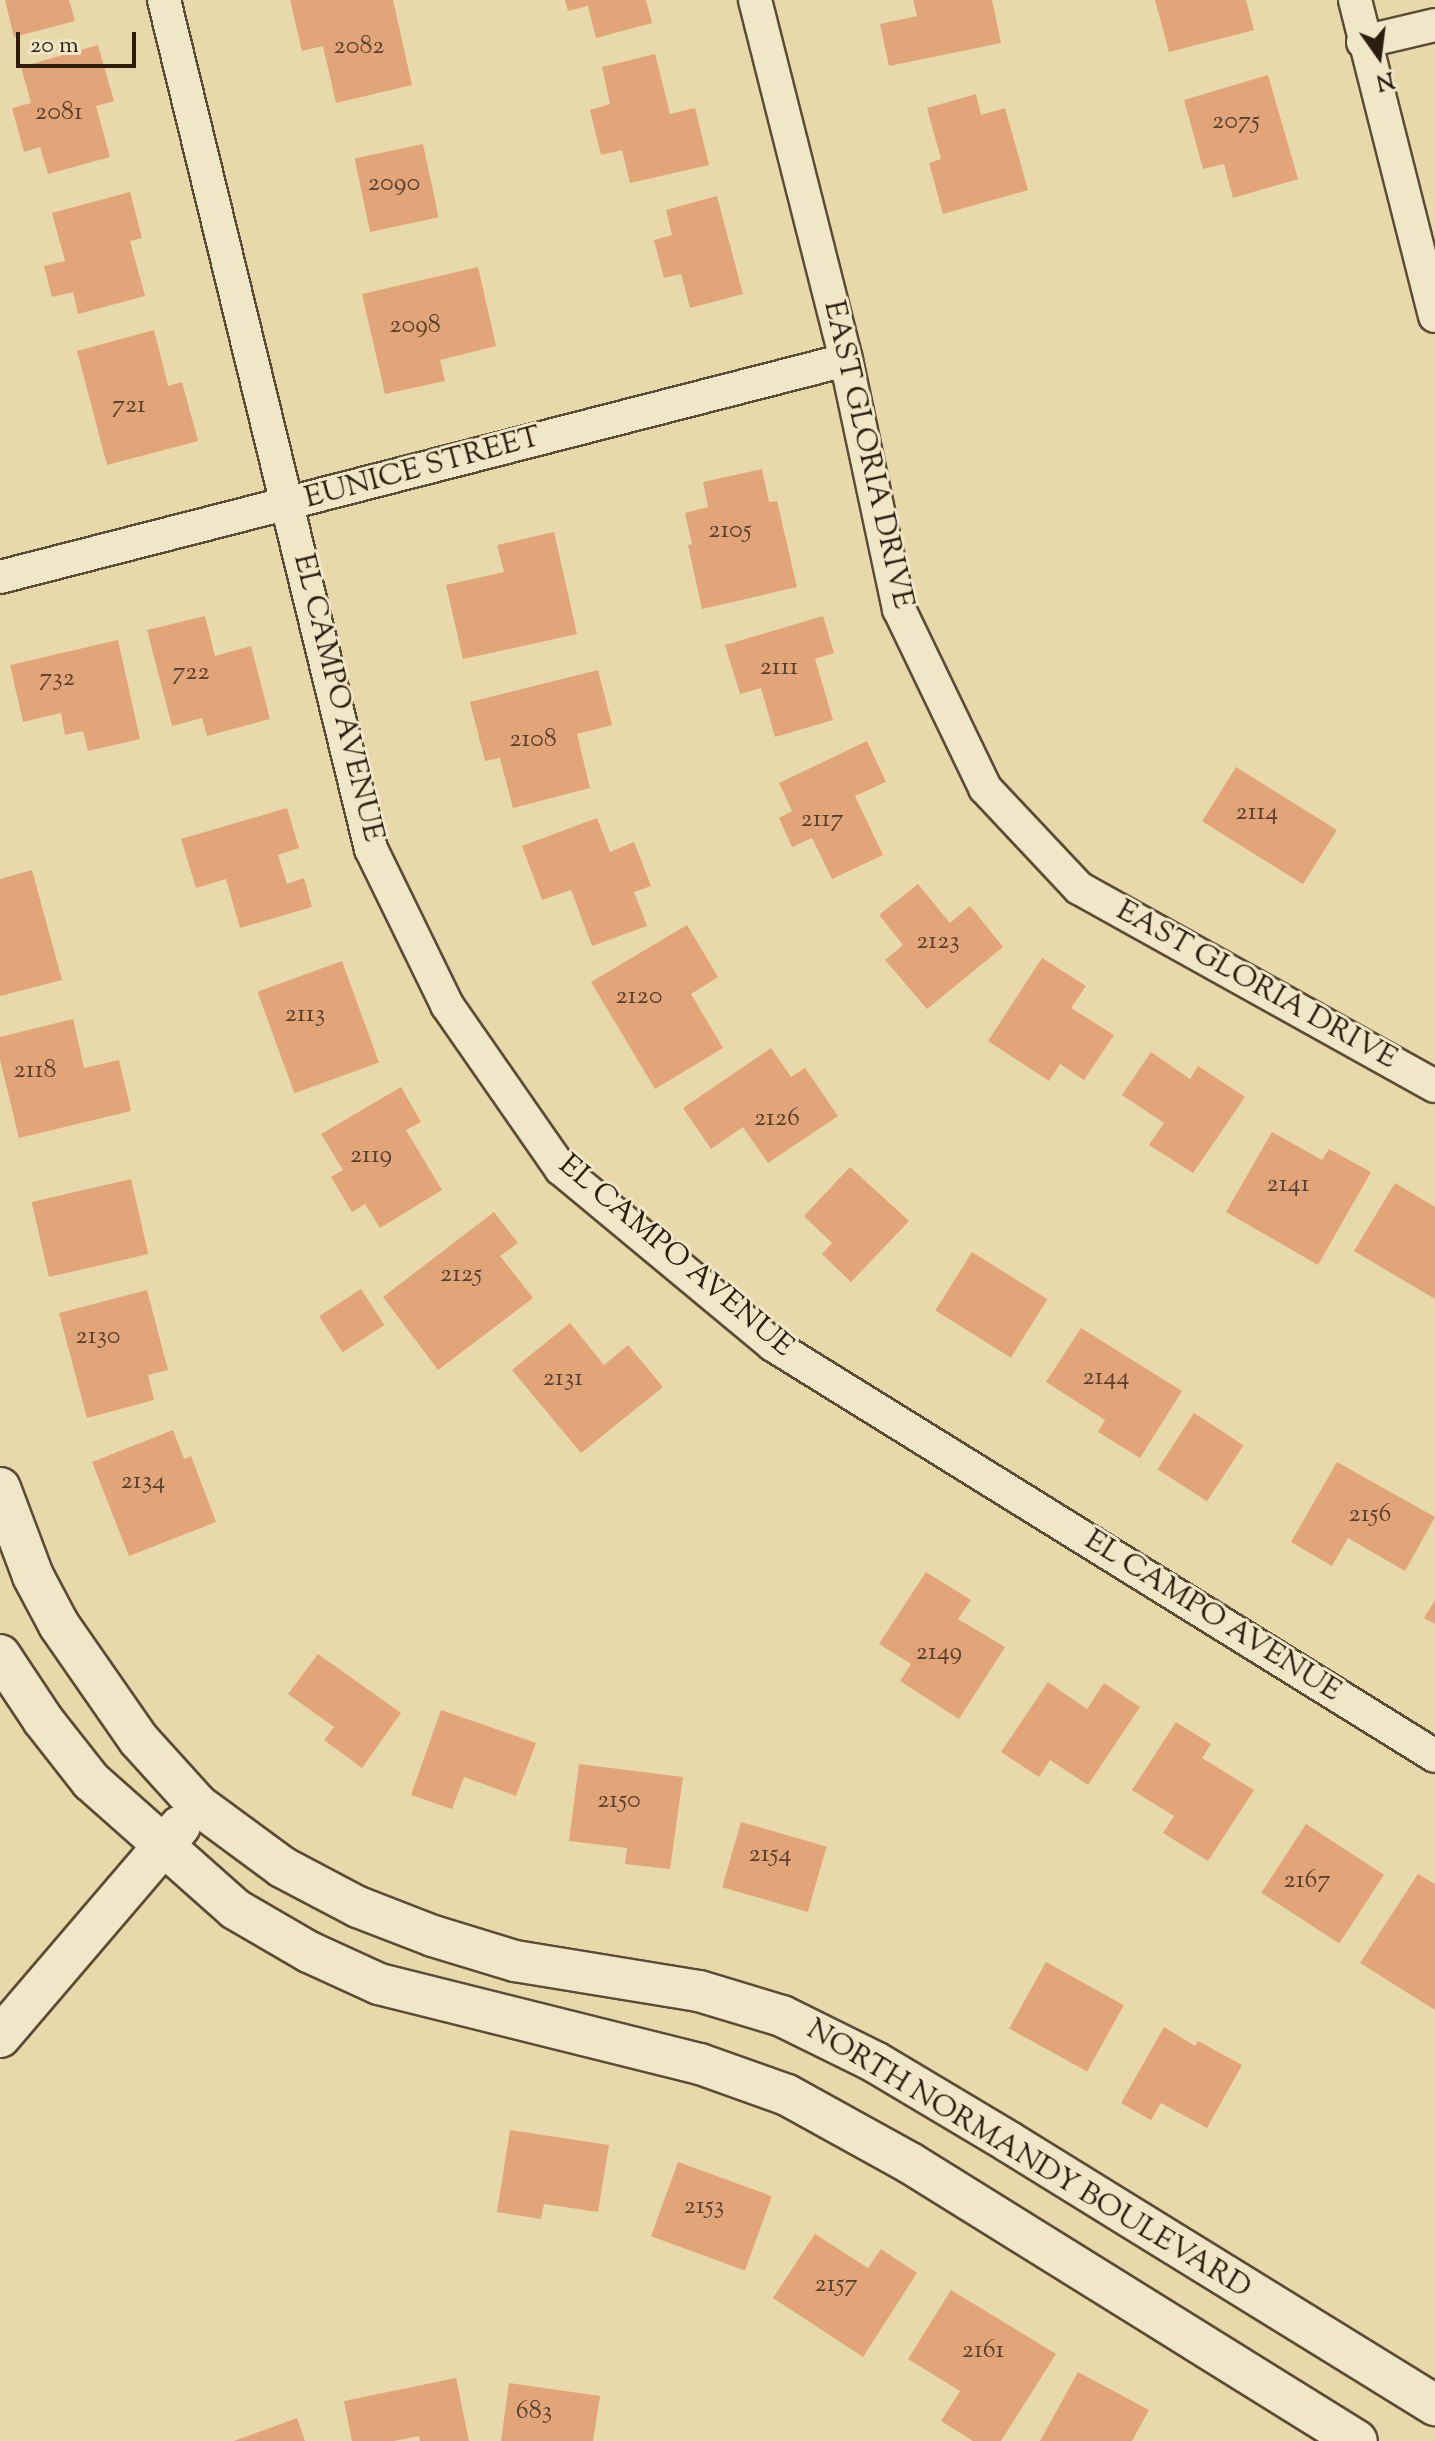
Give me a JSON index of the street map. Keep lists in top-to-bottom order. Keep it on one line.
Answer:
{"streets":{"street":["EAST GLORIA DRIVE","EUNICE STREET","EL CAMPO AVENUE","NORTH NORMANDY BOULEVARD"]},"crossings":[["EAST GLORIA DRIVE","EUNICE STREET"],["EUNICE STREET","EL CAMPO AVENUE"]],"house_numbers":["2082","2081","2075","2090","2098","721","2105","2111","722","732","2108","2114","2117","2123","2120","2113","2118","2126","2119","2141","2125","2130","2144","2131","2134","2156","2149","2150","2154","2167","2153","2157","2161","683"],"scale_bar":"20 m","north":"bottom"}
